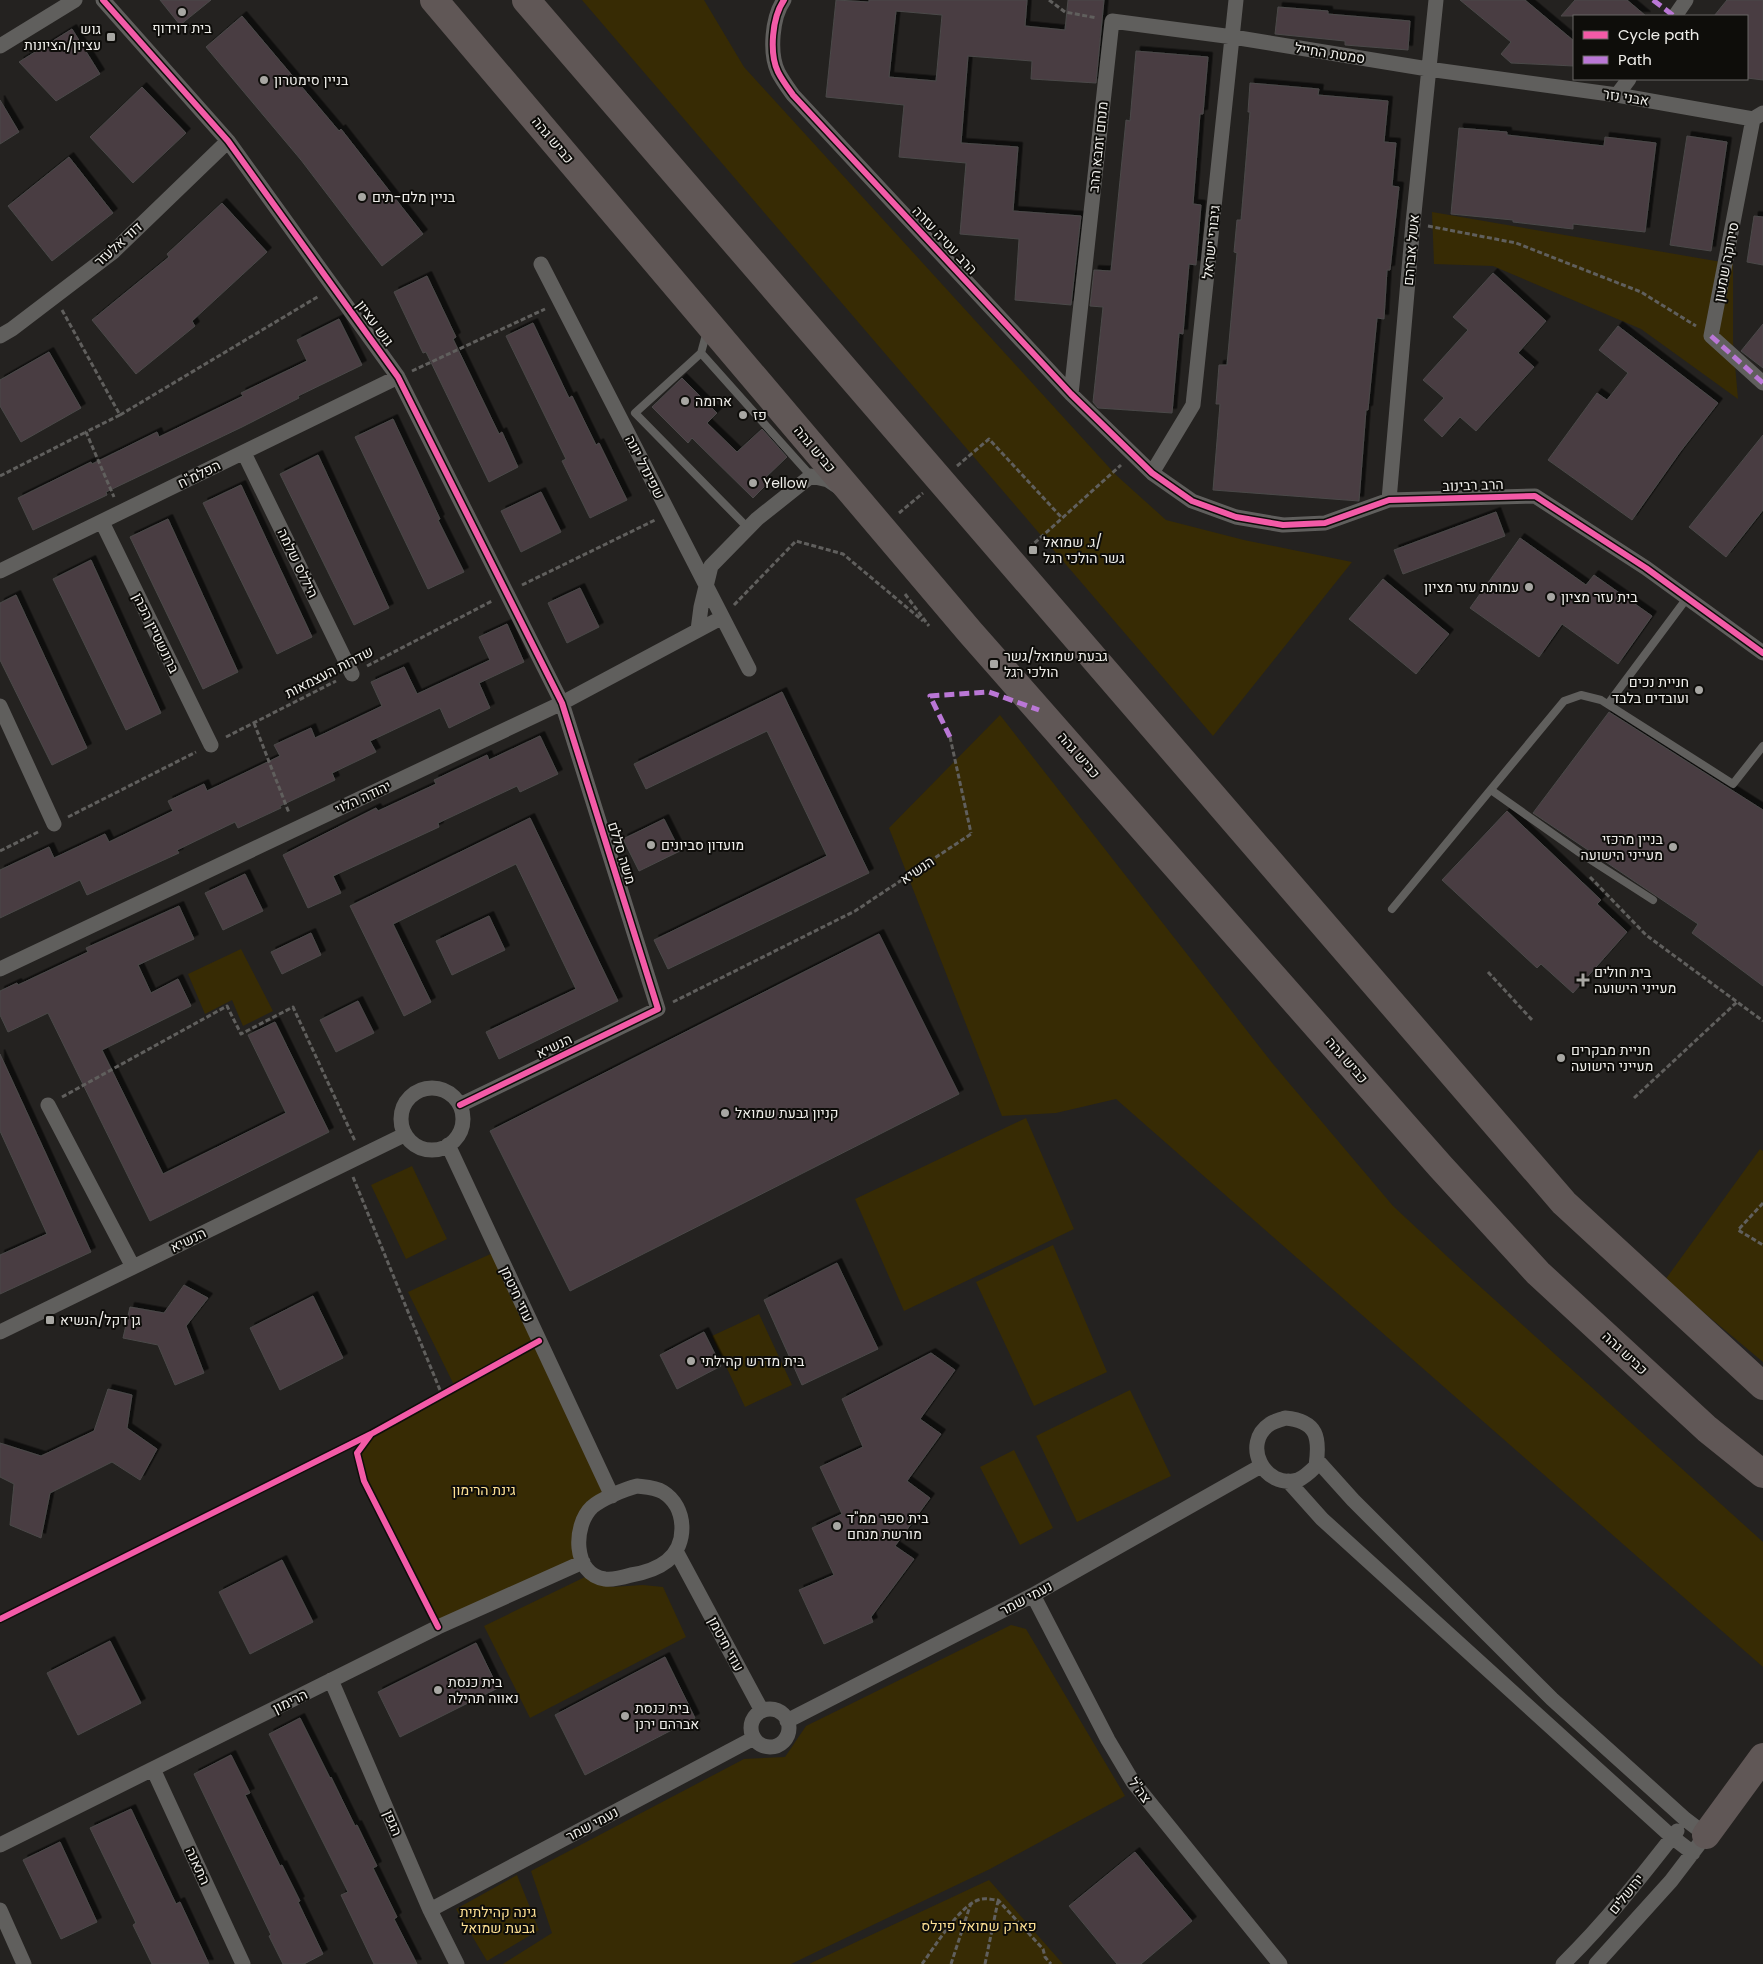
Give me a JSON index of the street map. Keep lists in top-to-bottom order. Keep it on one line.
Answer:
{"streets":{"highway":["כביש גהה"],"street":["סמטת החייל","אבני נזר","מנחם זמבא הרב","הרב עטיה עזרה","גיבורי ישראל","דוד אלעזר","אשל אברהם","סירוקה שמעון","גוש עציון","שפינדל יונה","הפלמ\"ח","הרב רבינוב","היללס שלמה","ברונשטיין הכהן","יהודה הלוי","משה סללם","הנשיא","עוזי חיטמן","נעמי שמר","הרימון","צה\"ל","הגפן","התאנה","ירושלים"],"path":["שדרות העצמאות"]},"crossings":[["סמטת החייל","אבני נזר"],["סמטת החייל","גיבורי ישראל"],["סמטת החייל","אשל אברהם"],["אבני נזר","אשל אברהם"],["אבני נזר","סירוקה שמעון"],["מנחם זמבא הרב","הרב עטיה עזרה"],["הרב עטיה עזרה","גיבורי ישראל"],["הרב עטיה עזרה","הרב רבינוב"],["גיבורי ישראל","הרב רבינוב"],["דוד אלעזר","גוש עציון"],["אשל אברהם","הרב רבינוב"],["גוש עציון","הפלמ\"ח"],["גוש עציון","שדרות העצמאות"],["גוש עציון","יהודה הלוי"],["גוש עציון","משה סללם"],["שפינדל יונה","שדרות העצמאות"],["שפינדל יונה","יהודה הלוי"],["הפלמ\"ח","היללס שלמה"],["הפלמ\"ח","ברונשטיין הכהן"],["היללס שלמה","שדרות העצמאות"],["ברונשטיין הכהן","שדרות העצמאות"],["יהודה הלוי","משה סללם"],["משה סללם","הנשיא"],["הנשיא","עוזי חיטמן"],["עוזי חיטמן","נעמי שמר"],["עוזי חיטמן","הרימון"],["נעמי שמר","צה\"ל"],["נעמי שמר","הגפן"],["הרימון","הגפן"],["הרימון","התאנה"]],"parks":["גינת הרימון","גינה קהילתית גבעת שמואל","פארק שמואל פינלס"],"places":{"other":["בית דוידוף","בניין סימטרון","בניין מלם-תים","ארומה","פז","Yellow","עמותת עזר מציון","בית עזר מציון","חניית נכים ועובדים בלבד","מועדון סביונים","בניין מרכזי מעייני הישועה","חניית מבקרים מעייני הישועה","קניון גבעת שמואל","בית מדרש קהילתי","בית ספר ממ\"ד מורשת מנחם","בית כנסת נאווה תהילה","בית כנסת אברהם ירנן"],"transit":["גוש עציון/הציונות","ג. שמואל/ גשר הולכי רגל","גבעת שמואל/גשר הולכי רגל","גן דקל/הנשיא"],"health":["בית חולים מעייני הישועה"]},"legend":["Cycle path","Path"]}
